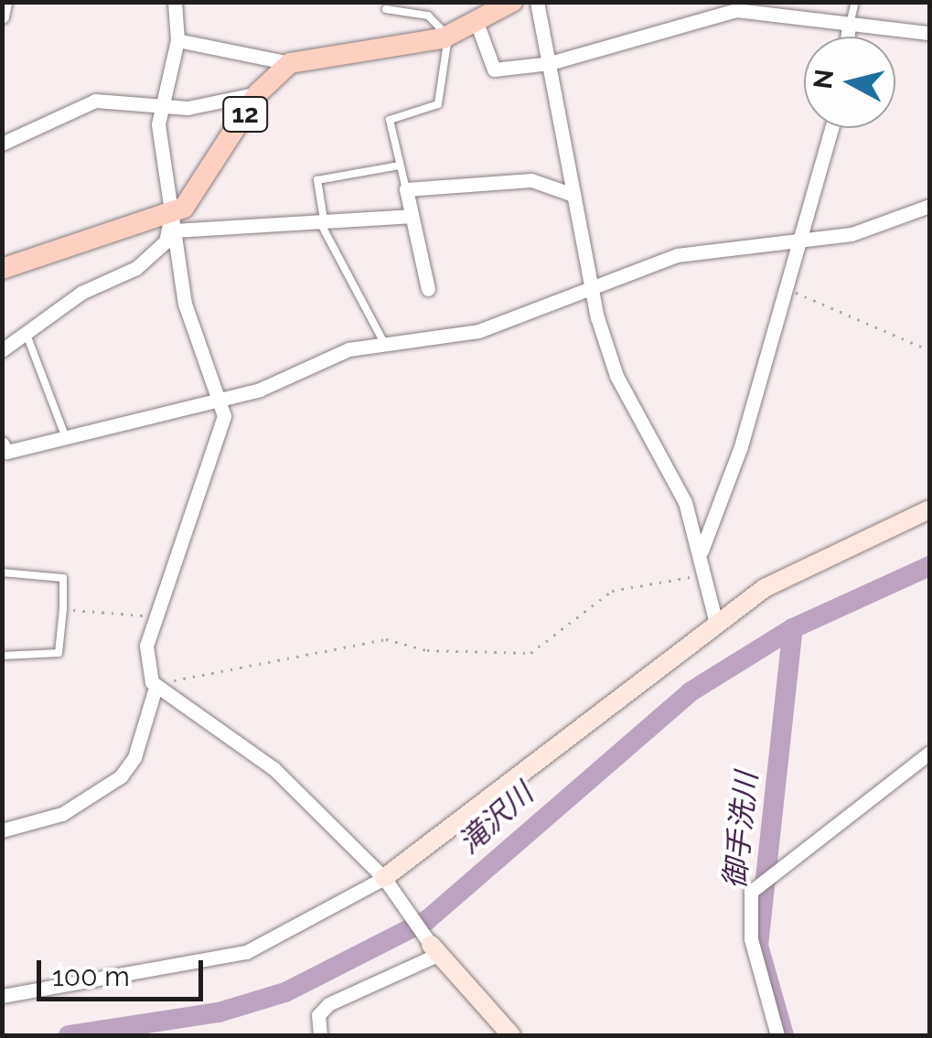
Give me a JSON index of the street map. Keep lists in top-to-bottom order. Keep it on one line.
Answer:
{"streets":{"main road":["12"]},"water":["滝沢川","御手洗川"],"scale_bar":"100 m","north":"left"}
